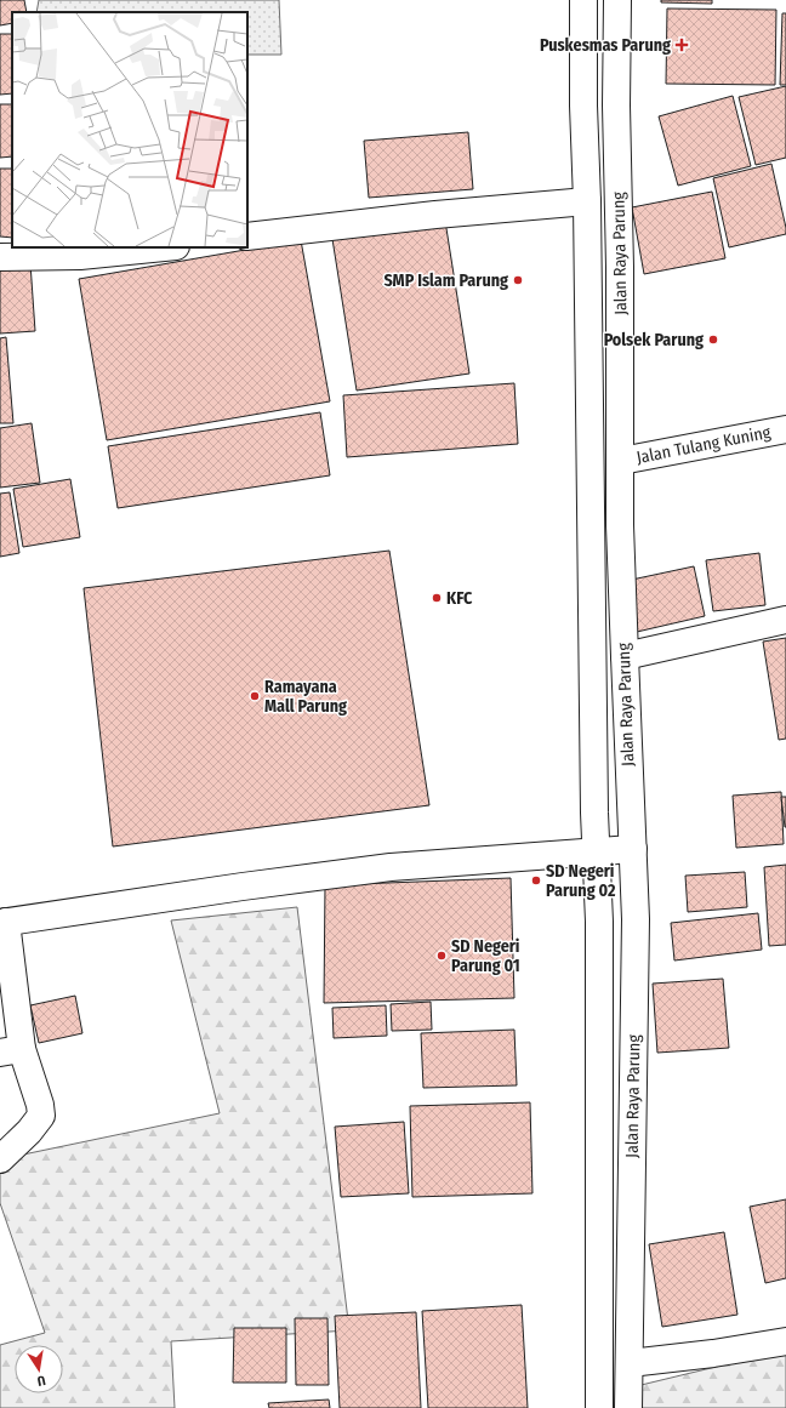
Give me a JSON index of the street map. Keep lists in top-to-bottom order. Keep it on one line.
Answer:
{"streets":{"main road":["Jalan Raya Parung","Jalan Tulang Kuning"]},"crossings":[["Jalan Raya Parung","Jalan Tulang Kuning"]],"places":{"health":["Puskesmas Parung"],"other":["SMP Islam Parung","Polsek Parung","KFC","Ramayana Mall Parung","SD Negeri Parung 02","SD Negeri Parung 01"]},"north":"bottom"}
